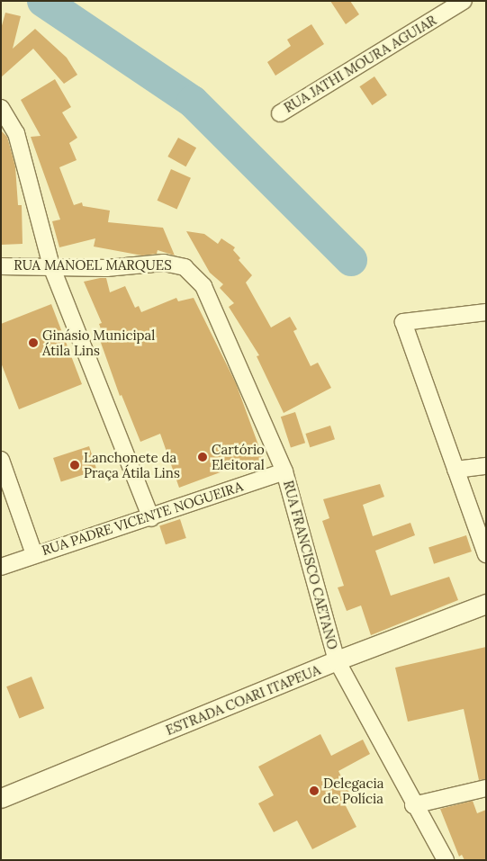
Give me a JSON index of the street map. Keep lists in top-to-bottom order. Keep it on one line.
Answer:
{"streets":{"street":["RUA JATHI MOURA AGUIAR","RUA MANOEL MARQUES","RUA PADRE VICENTE NOGUEIRA","RUA FRANCISCO CAETANO","ESTRADA COARI ITAPEUA"]},"crossings":[["RUA MANOEL MARQUES","RUA FRANCISCO CAETANO"],["RUA PADRE VICENTE NOGUEIRA","RUA FRANCISCO CAETANO"],["RUA FRANCISCO CAETANO","ESTRADA COARI ITAPEUA"]],"places":["Ginásio Municipal Átila Lins","Cartório Eleitoral","Lanchonete da Praça Átila Lins","Delegacia de Polícia"]}
